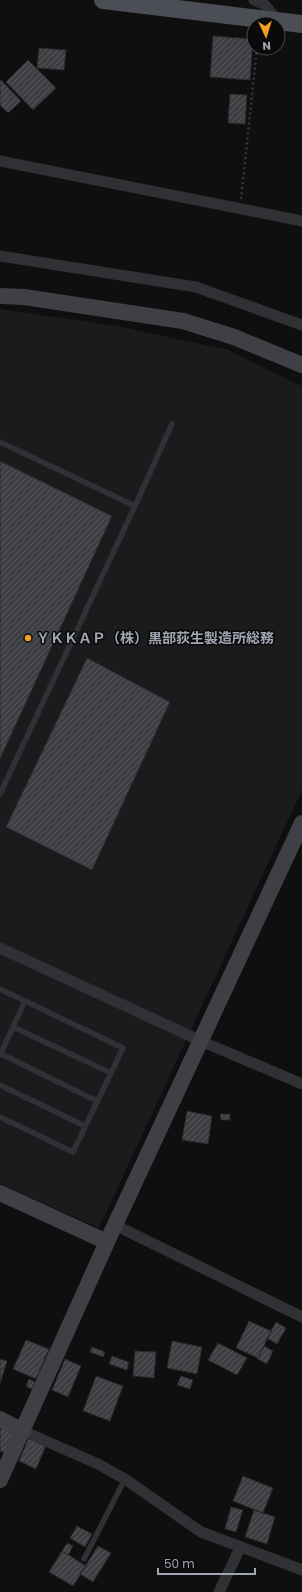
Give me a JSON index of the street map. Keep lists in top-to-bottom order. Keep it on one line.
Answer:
{"places":["ＹＫＫＡＰ（株）黒部荻生製造所総務"],"scale_bar":"50 m","north":"bottom"}
